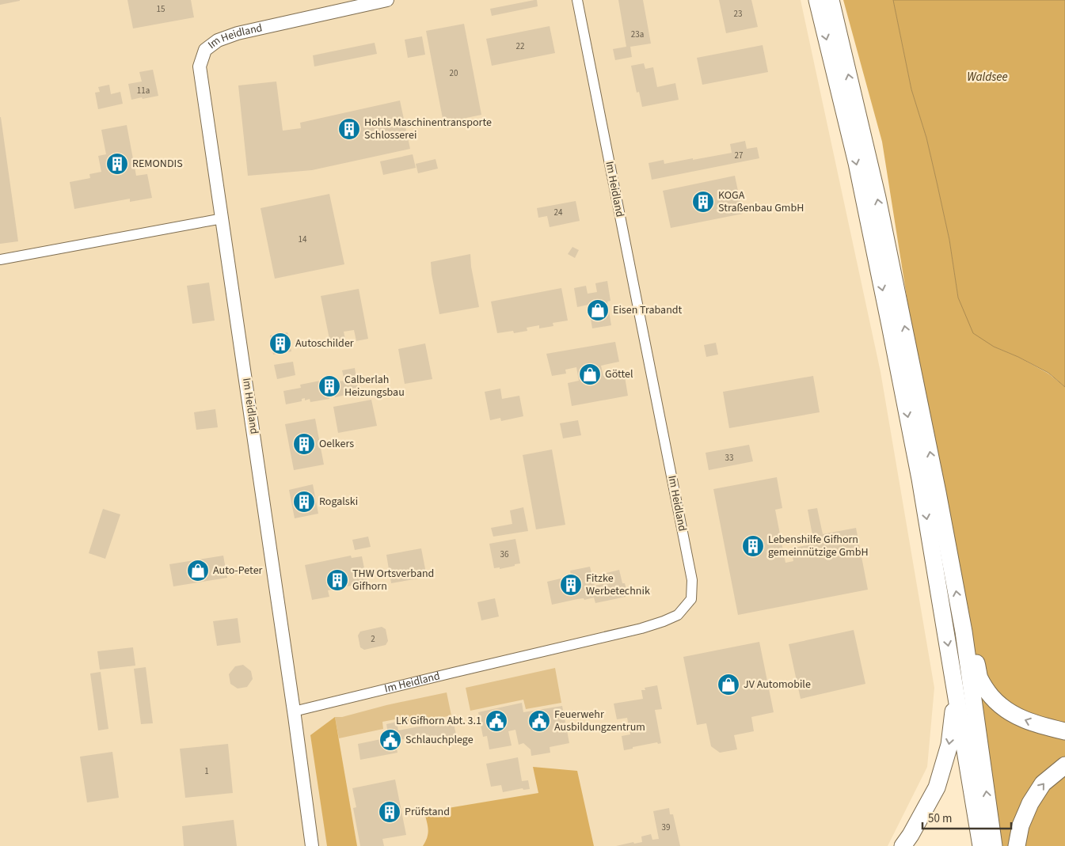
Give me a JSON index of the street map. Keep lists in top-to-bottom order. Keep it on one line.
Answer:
{"streets":{"street":["Im Heidland"]},"water":["Waldsee"],"places":{"building":["Hohls Maschinentransporte Schlosserei","REMONDIS","KOGA Straßenbau GmbH","Autoschilder","Calberlah Heizungsbau","Oelkers","Rogalski","Lebenshilfe Gifhorn gemeinnützige GmbH","THW Ortsverband Gifhorn","Fitzke Werbetechnik","Prüfstand"],"shop":["Eisen Trabandt","Göttel","Auto-Peter","JV Automobile"],"public building":["LK Gifhorn Abt. 3.1","Feuerwehr Ausbildungzentrum","Schlauchplege"]},"house_numbers":["15","23","23a","22","20","11a","27","24","14","33","36","2","1","39"],"scale_bar":"50 m"}
